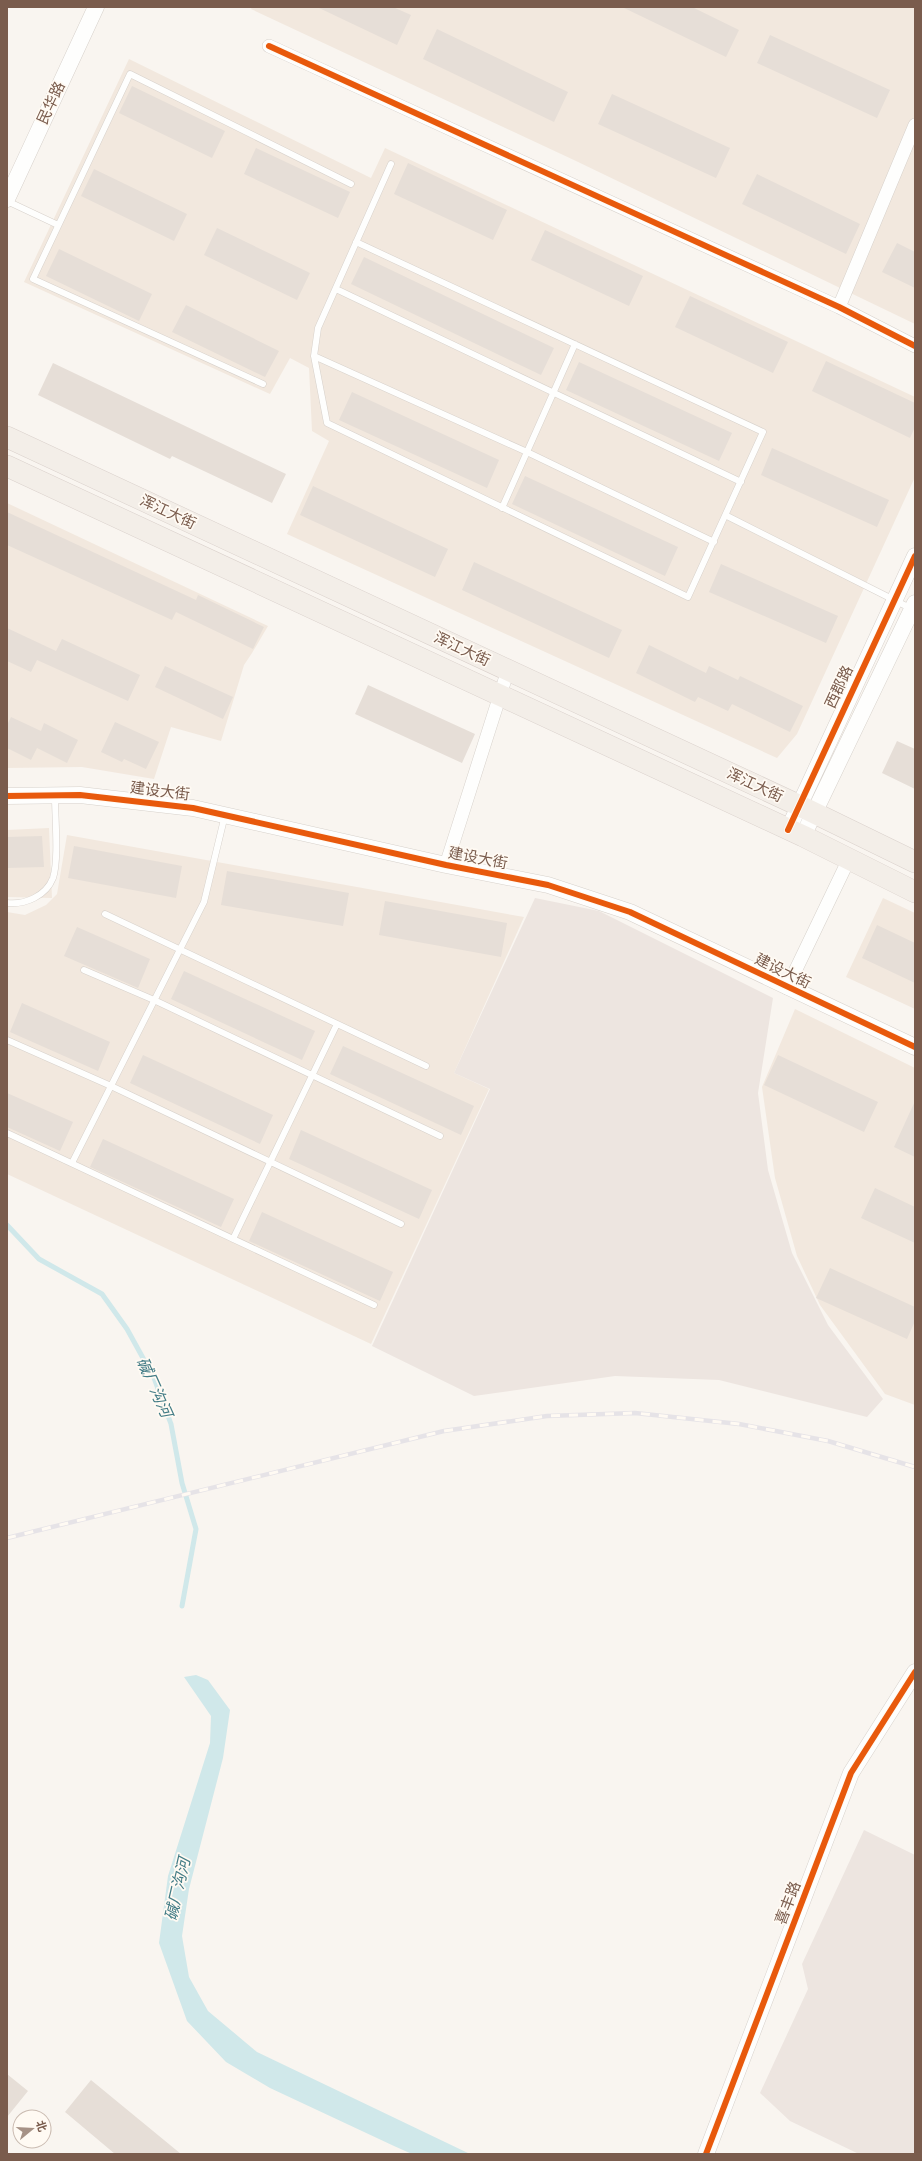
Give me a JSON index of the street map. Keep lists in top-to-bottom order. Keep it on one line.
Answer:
{"streets":{"main road":["浑江大街"],"street":["民华路","西郡路","建设大街","喜丰路"]},"crossings":[["浑江大街","西郡路"]],"water":["碱厂沟河"],"north":"right"}
